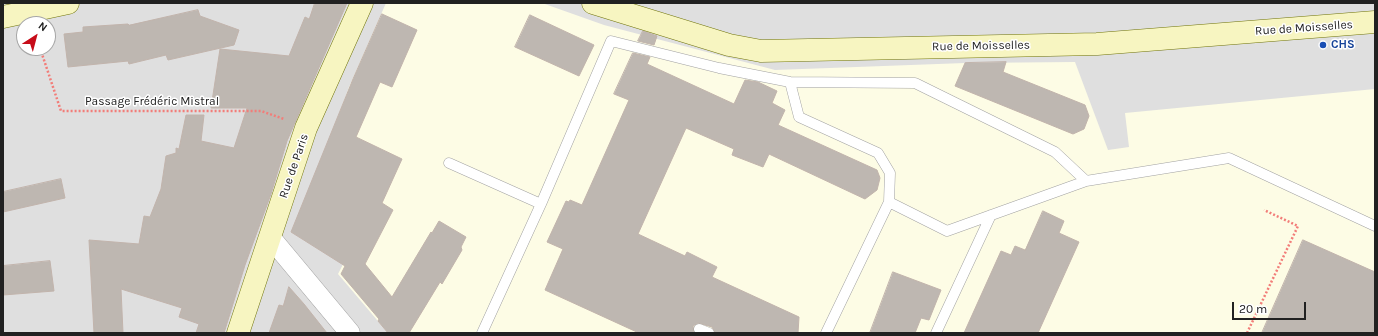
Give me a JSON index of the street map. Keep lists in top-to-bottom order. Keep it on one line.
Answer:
{"streets":{"street":["Rue de Moisselles","Rue de Paris"],"path":["Passage Frédéric Mistral"]},"crossings":[["Passage Frédéric Mistral","Rue de Paris"]],"places":["CHS"],"scale_bar":"20 m","north":"top right"}
